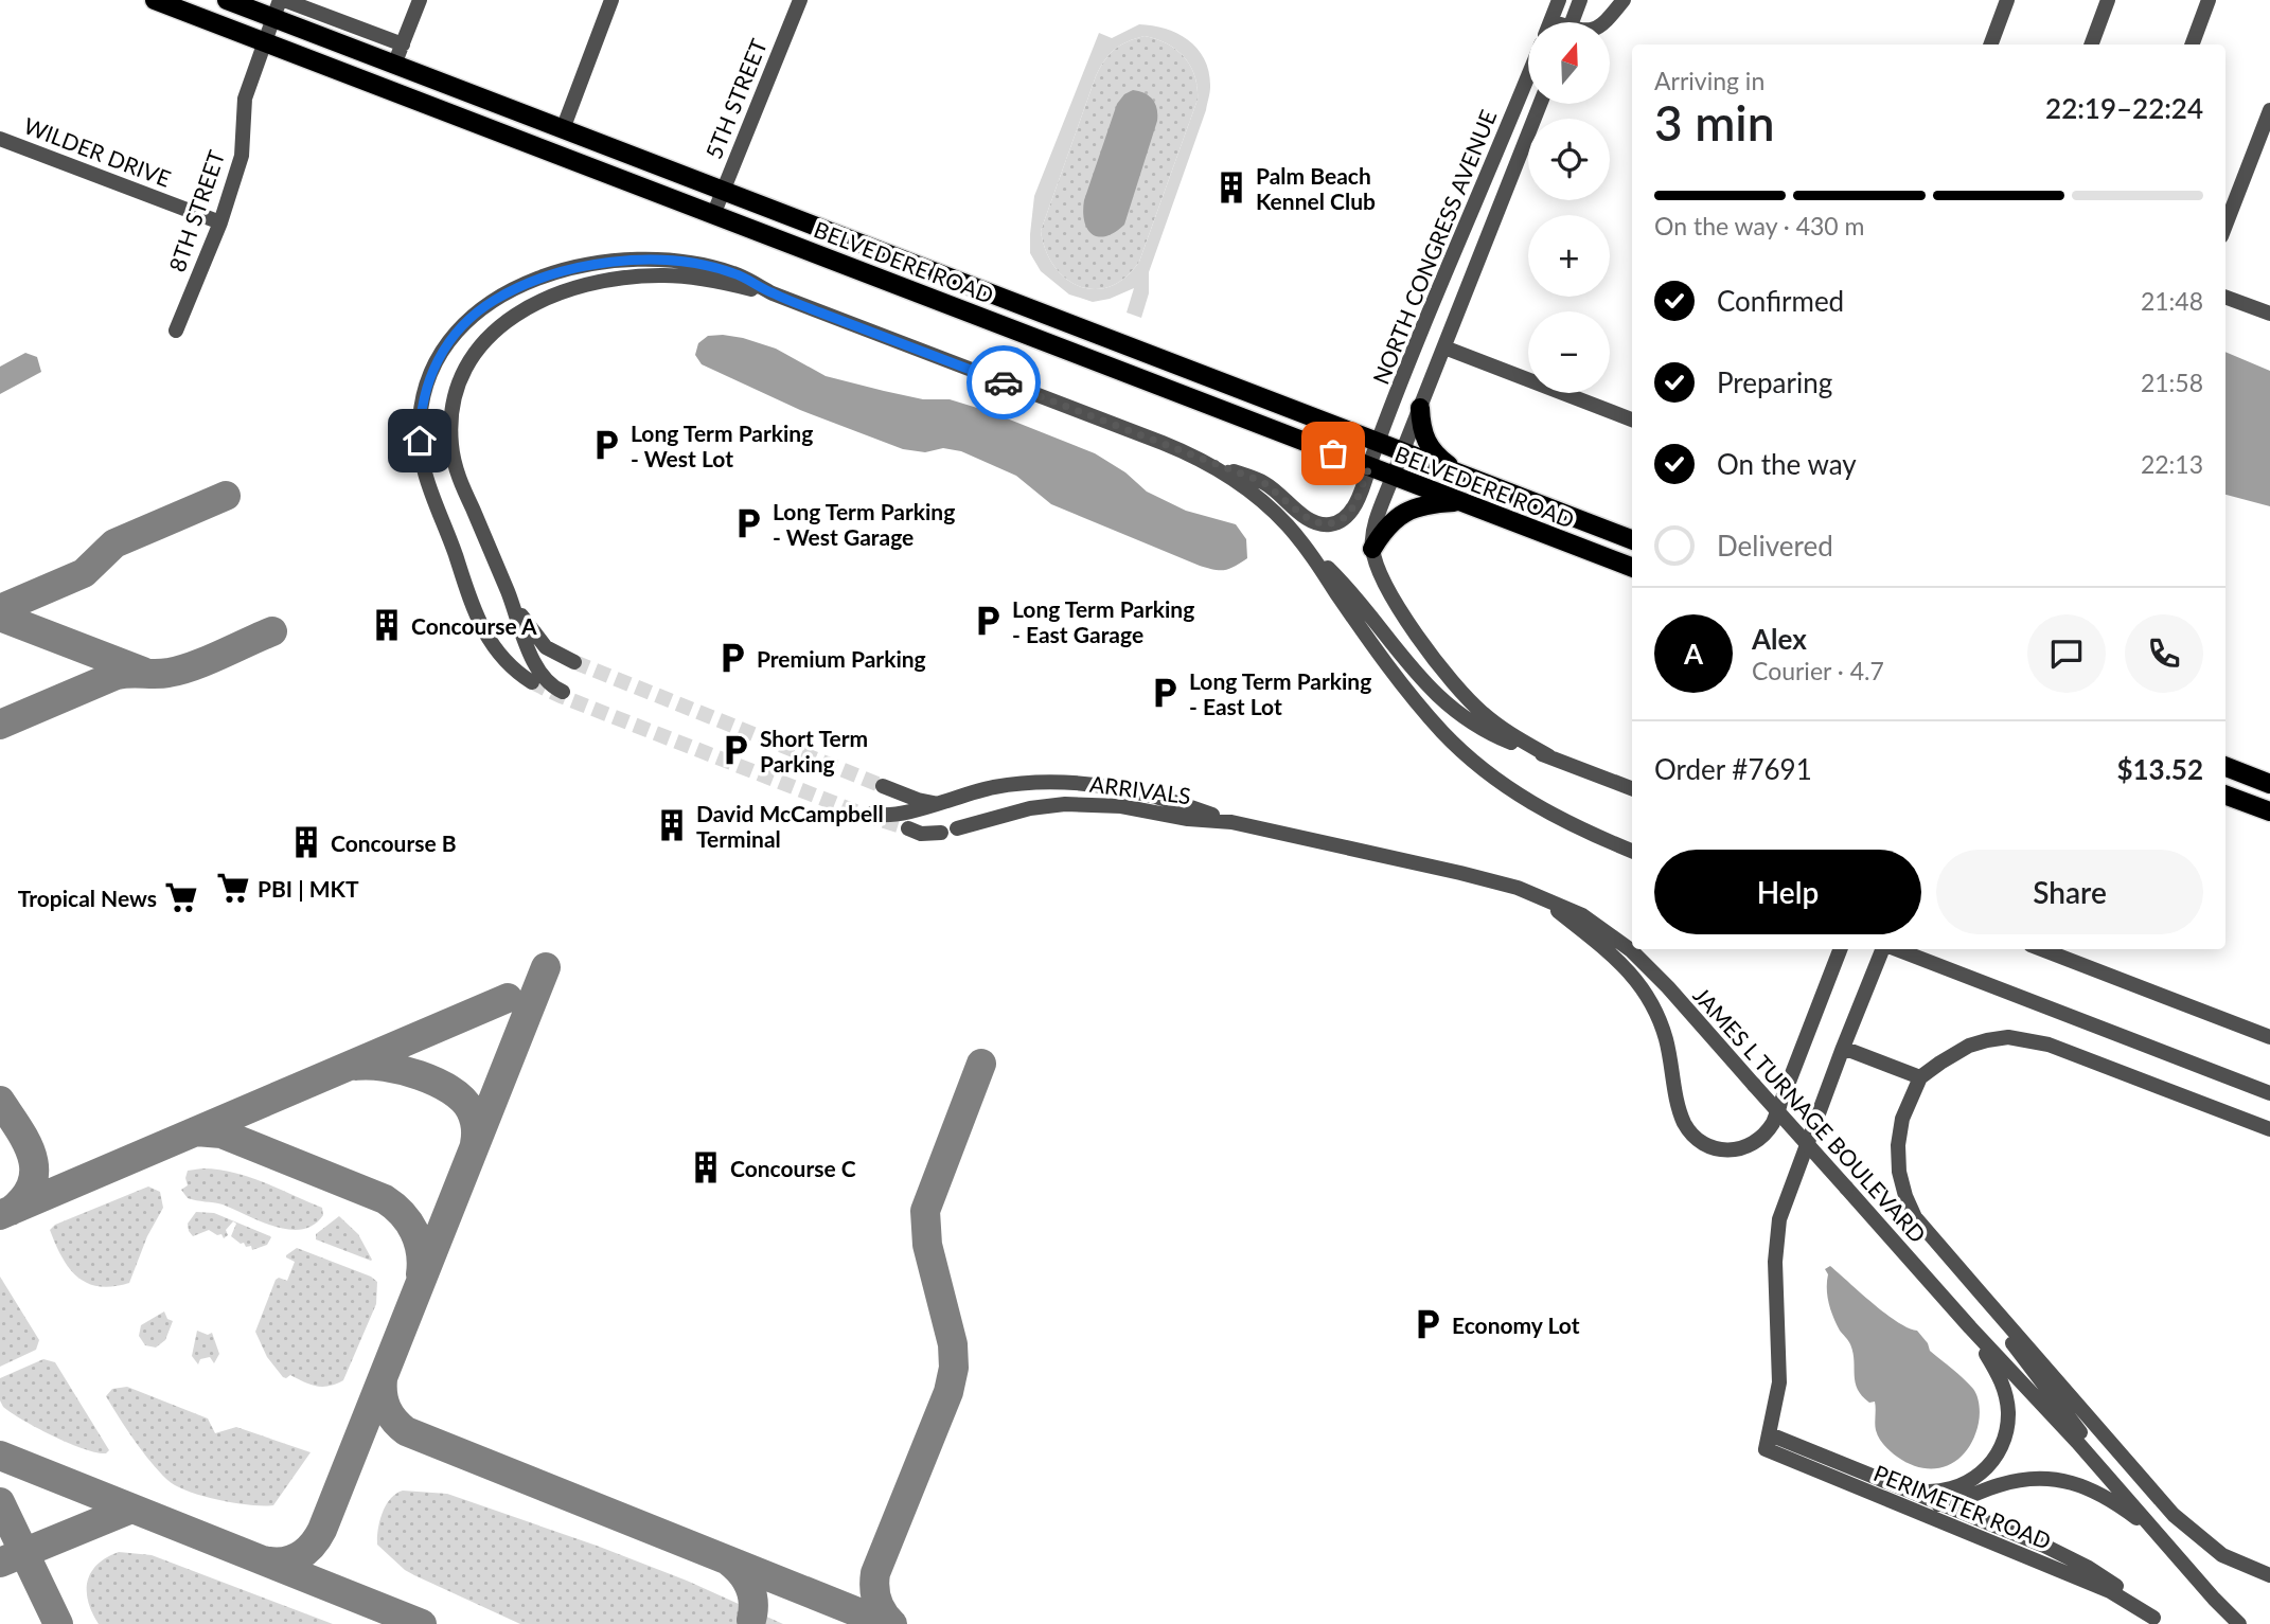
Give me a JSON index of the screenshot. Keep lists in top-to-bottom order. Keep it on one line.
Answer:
{"streets":{"main road":["BELVEDERE ROAD"],"street":["5TH STREET","WILDER DRIVE","8TH STREET","NORTH CONGRESS AVENUE","ARRIVALS","JAMES L TURNAGE BOULEVARD","PERIMETER ROAD"]},"crossings":[["5TH STREET","BELVEDERE ROAD"],["WILDER DRIVE","8TH STREET"],["8TH STREET","BELVEDERE ROAD"],["NORTH CONGRESS AVENUE","BELVEDERE ROAD"],["ARRIVALS","JAMES L TURNAGE BOULEVARD"]],"places":{"building":["Palm Beach Kennel Club","Concourse A","David McCampbell Terminal","Concourse B","Concourse C"],"parking":["Long Term Parking - West Lot","Long Term Parking - West Garage","Long Term Parking - East Garage","Premium Parking","Long Term Parking - East Lot","Short Term Parking","Economy Lot"],"supermarket":["PBI | MKT","Tropical News"]},"north":"top","page":{"map_buttons":["+","−"],"heading":["3 min","Arriving in","22:19–22:24"],"panel":["Alex","Courier · 4.7","Order #7691","$13.52"],"bar":"On the way · 430 m","list":[["Confirmed","21:48"],["Preparing","21:58"],["On the way","22:13"],"Delivered"],"round":"A","buttons":["Help","Share"]}}
